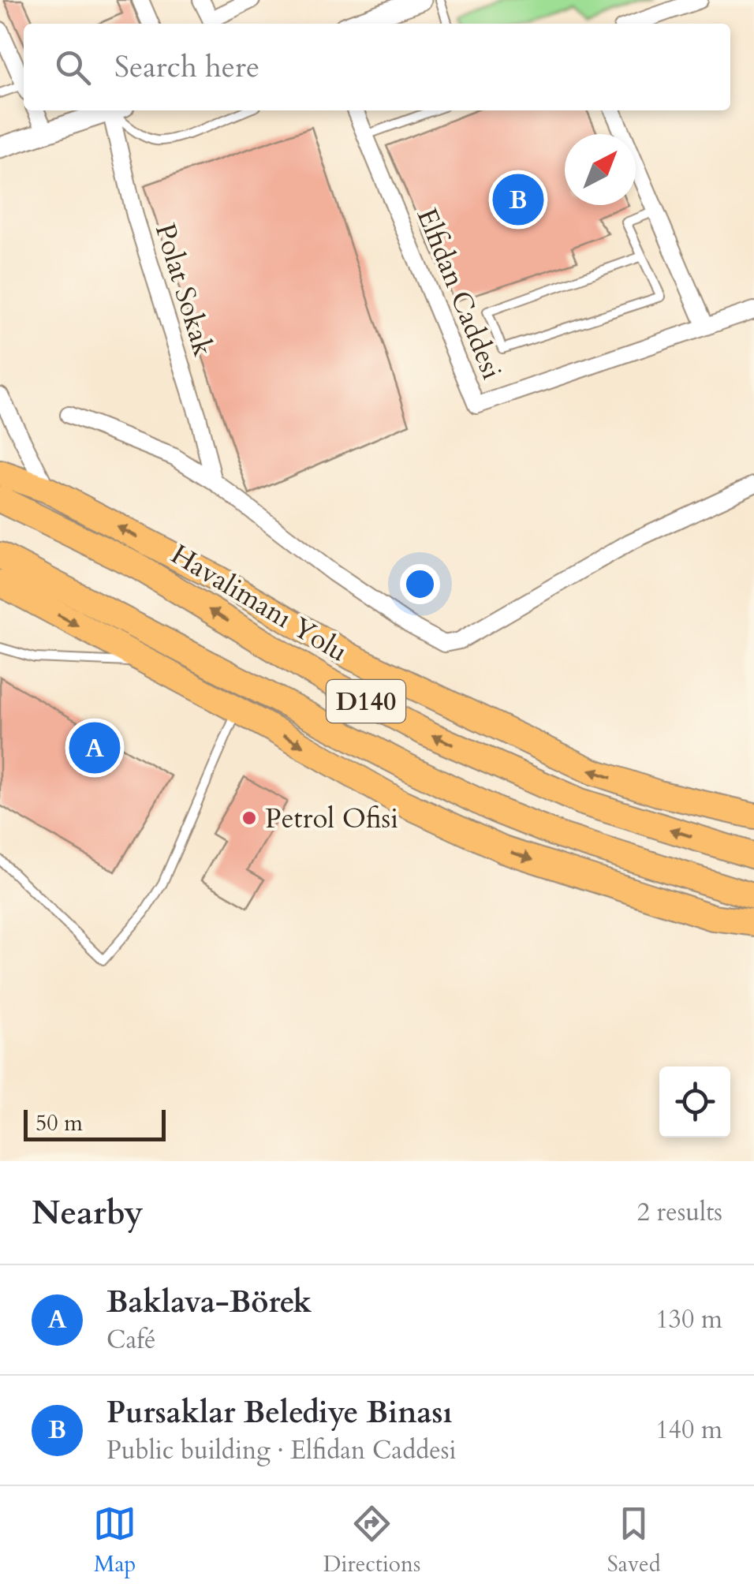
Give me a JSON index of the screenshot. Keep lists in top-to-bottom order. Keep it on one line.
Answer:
{"streets":{"highway":["Havalimanı Yolu","D140"],"street":["Polat Sokak","Elfidan Caddesi"]},"places":["Petrol Ofisi"],"scale_bar":"50 m","north":"top right","page":{"search":"Search here","pins":["B","A"],"scale":"50 m","heading":["Nearby","2 results"],"list":[{"mark":"A","name":"Baklava-Börek","note":"Café","value":"130 m"},{"mark":"B","name":"Pursaklar Belediye Binası","note":"Public building · Elfidan Caddesi","value":"140 m"}],"nav":["Map","Directions","Saved"]}}
